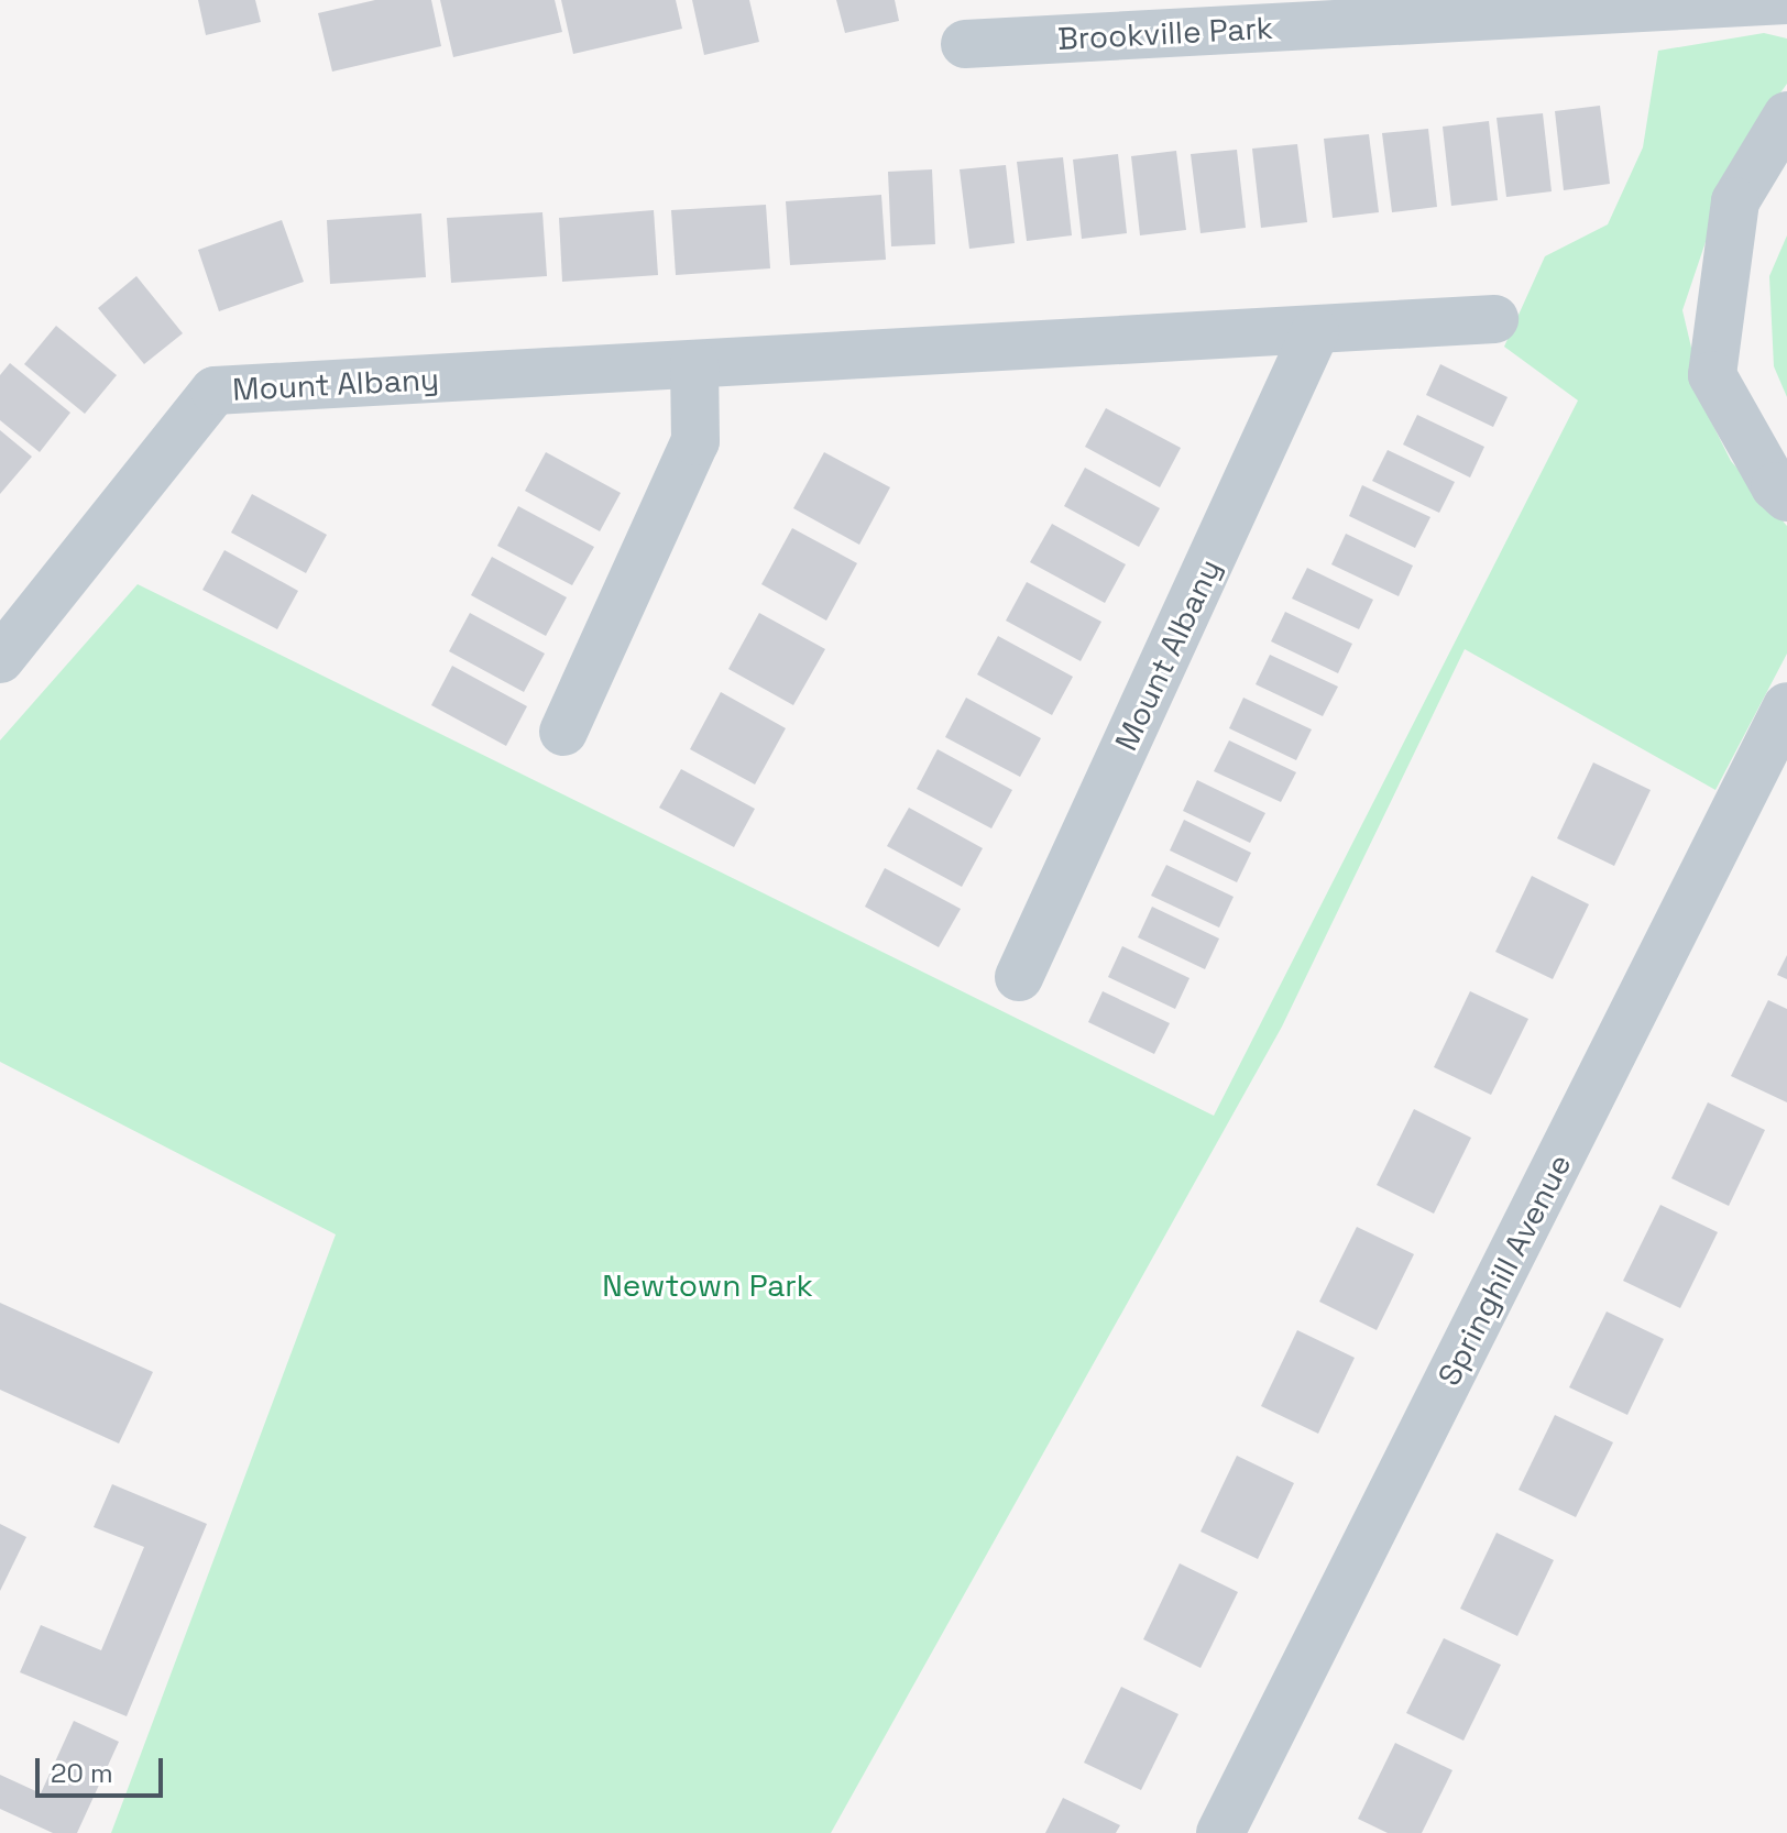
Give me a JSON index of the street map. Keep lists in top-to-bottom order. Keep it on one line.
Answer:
{"streets":{"street":["Brookville Park","Mount Albany","Springhill Avenue"]},"parks":["Newtown Park"],"scale_bar":"20 m"}
